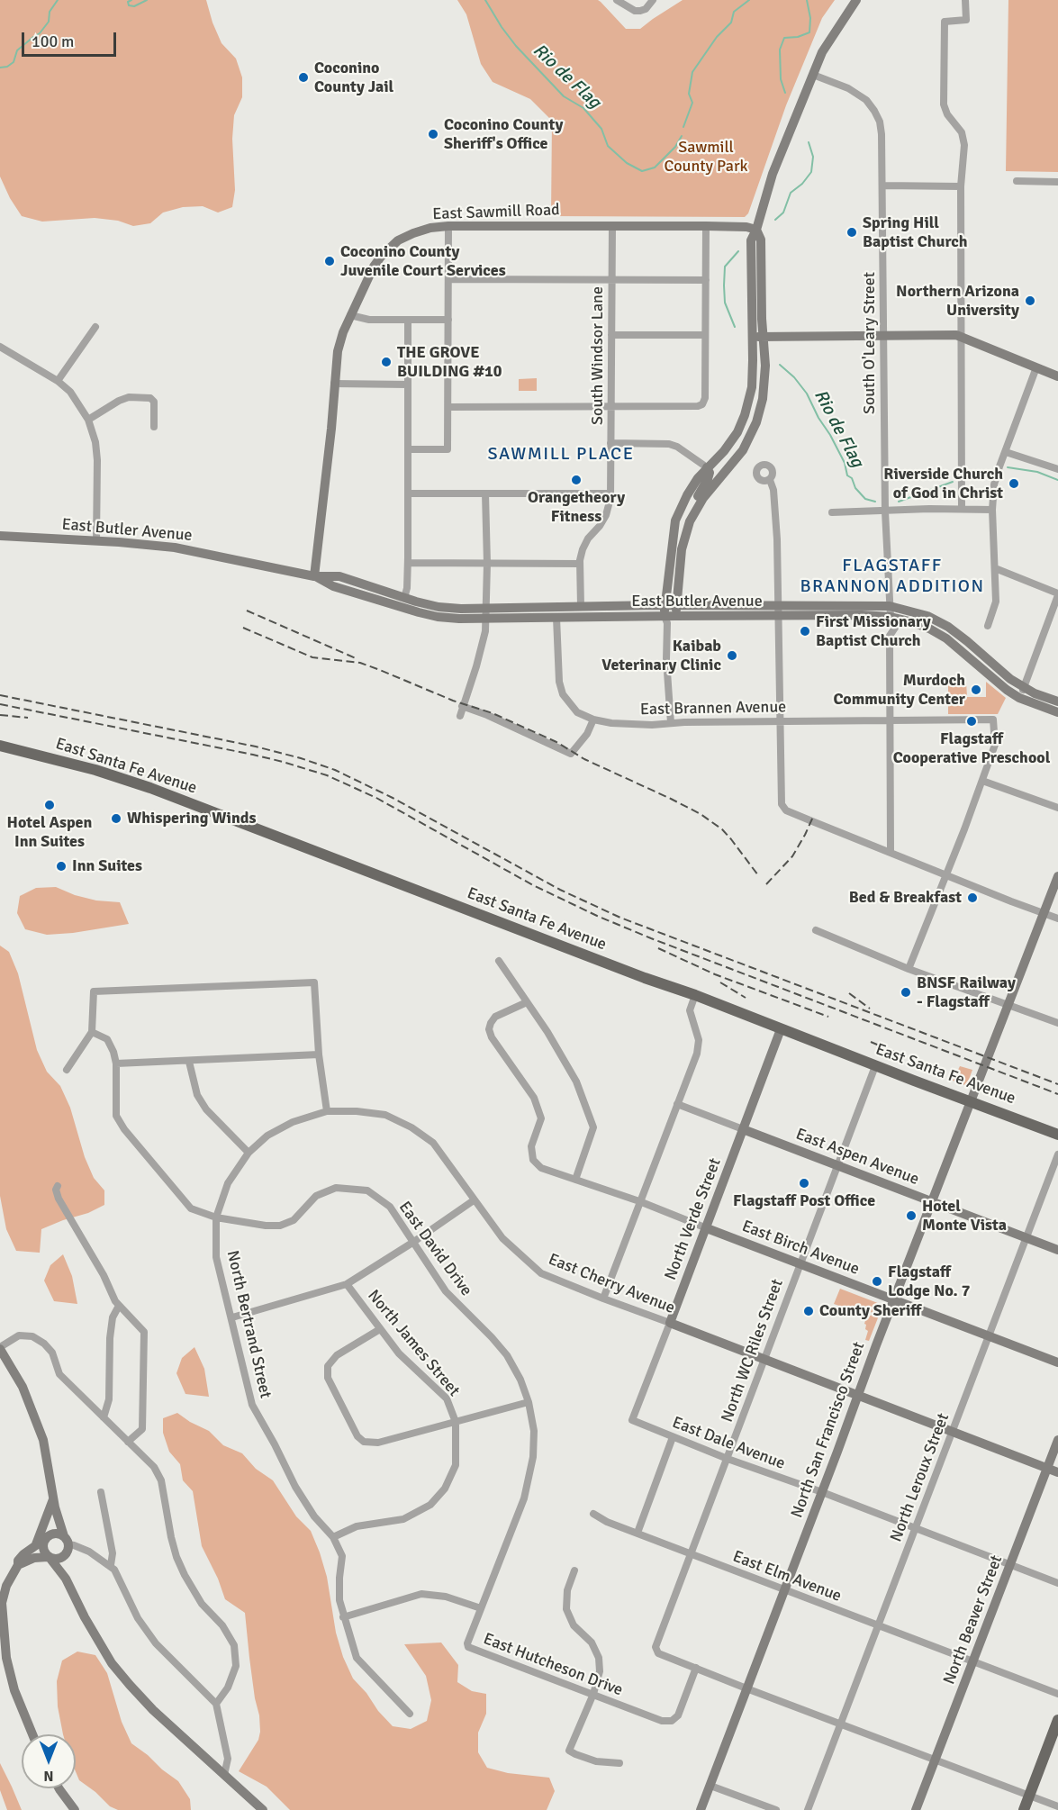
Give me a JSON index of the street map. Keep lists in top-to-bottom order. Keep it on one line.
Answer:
{"streets":{"main road":["East Santa Fe Avenue"],"street":["East Sawmill Road","South O'Leary Street","South Windsor Lane","East Butler Avenue","East Brannen Avenue","East Aspen Avenue","North Verde Street","East Birch Avenue","East David Drive","East Cherry Avenue","North Bertrand Street","North James Street","North WC Riles Street","North San Francisco Street","East Dale Avenue","North Leroux Street","East Elm Avenue","North Beaver Street","East Hutcheson Drive"]},"crossings":[["East Sawmill Road","South Windsor Lane"],["East Sawmill Road","East Butler Avenue"],["South O'Leary Street","East Butler Avenue"],["South Windsor Lane","East Butler Avenue"],["East Santa Fe Avenue","North Verde Street"],["East Santa Fe Avenue","North WC Riles Street"],["East Santa Fe Avenue","North San Francisco Street"],["East Aspen Avenue","North Verde Street"],["East Aspen Avenue","North WC Riles Street"],["East Aspen Avenue","North San Francisco Street"],["East Aspen Avenue","North Leroux Street"],["North Verde Street","East Birch Avenue"],["North Verde Street","East Cherry Avenue"],["North Verde Street","East Dale Avenue"],["East Birch Avenue","North WC Riles Street"],["East Birch Avenue","North San Francisco Street"],["East Birch Avenue","North Leroux Street"],["East David Drive","East Cherry Avenue"],["East David Drive","North Bertrand Street"],["East David Drive","East Hutcheson Drive"],["East Cherry Avenue","North Bertrand Street"],["East Cherry Avenue","North WC Riles Street"],["East Cherry Avenue","North San Francisco Street"],["East Cherry Avenue","North Leroux Street"],["East Cherry Avenue","North Beaver Street"],["North Bertrand Street","North James Street"],["North Bertrand Street","East Hutcheson Drive"],["North WC Riles Street","East Dale Avenue"],["North WC Riles Street","East Elm Avenue"],["North WC Riles Street","East Hutcheson Drive"],["North San Francisco Street","East Dale Avenue"],["North San Francisco Street","East Elm Avenue"],["East Dale Avenue","North Leroux Street"],["East Dale Avenue","North Beaver Street"],["North Leroux Street","East Elm Avenue"],["East Elm Avenue","North Beaver Street"]],"districts":["SAWMILL PLACE","FLAGSTAFF BRANNON ADDITION"],"water":["Rio de Flag"],"parks":["Sawmill County Park"],"places":["Coconino County Jail","Coconino County Sheriff's Office","Spring Hill Baptist Church","Coconino County Juvenile Court Services","Northern Arizona University","THE GROVE BUILDING #10","Orangetheory Fitness","Riverside Church of God in Christ","First Missionary Baptist Church","Kaibab Veterinary Clinic","Murdoch Community Center","Flagstaff Cooperative Preschool","Hotel Aspen Inn Suites","Whispering Winds","Inn Suites","Bed & Breakfast","BNSF Railway - Flagstaff","Flagstaff Post Office","Hotel Monte Vista","Flagstaff Lodge No. 7","County Sheriff"],"scale_bar":"100 m","north":"bottom"}
